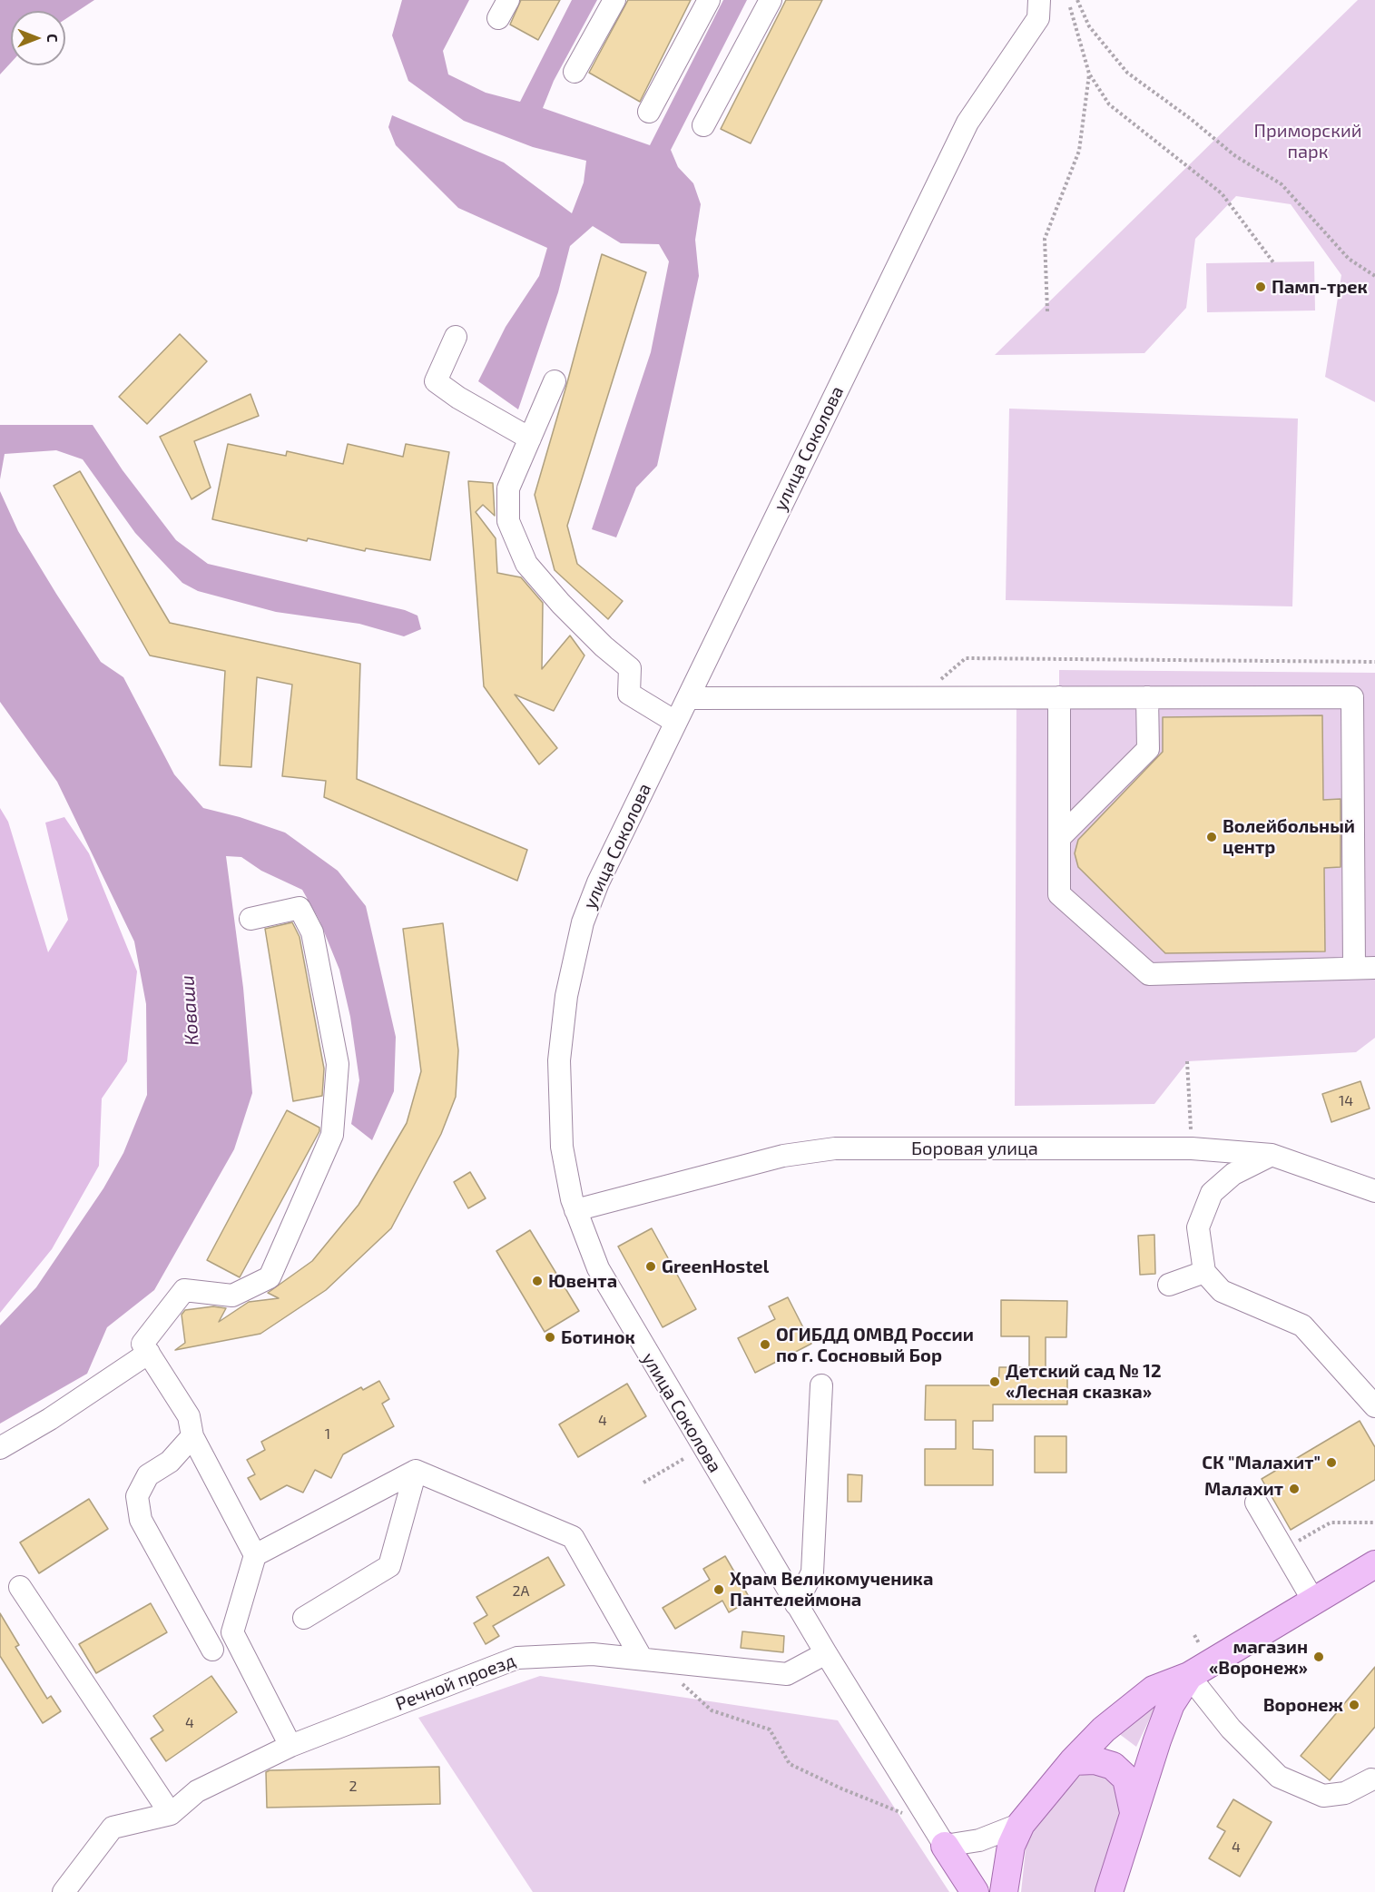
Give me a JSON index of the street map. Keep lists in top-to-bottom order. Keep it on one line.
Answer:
{"streets":{"street":["улица Соколова","Боровая улица","Речной проезд"]},"crossings":[["улица Соколова","Боровая улица"],["улица Соколова","Речной проезд"]],"water":["Коваши"],"parks":["Приморский парк"],"places":["Памп-трек","Волейбольный центр","GreenHostel","Ювента","Ботинок","ОГИБДД ОМВД России по г. Сосновый Бор","Детский сад № 12 «Лесная сказка»","СК \"Малахит\"","Малахит","Храм Великомученика Пантелеймона","магазин «Воронеж»","Воронеж"],"house_numbers":["14","4","1","2А","4","2","4"],"north":"right"}
